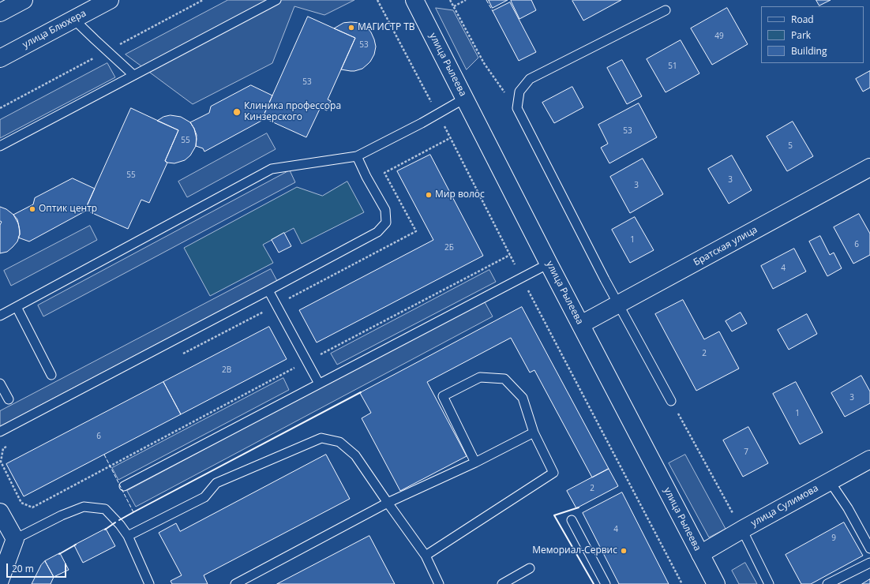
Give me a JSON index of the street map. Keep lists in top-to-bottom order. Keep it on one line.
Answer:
{"streets":{"street":["улица Блюхера","улица Рылеева","Братская улица","улица Сулимова"]},"crossings":[["улица Рылеева","Братская улица"],["улица Рылеева","улица Сулимова"]],"places":["МАГИСТР ТВ","Клиника профессора Кинзерского","Мир волос","Оптик центр","Мемориал-Сервис"],"house_numbers":["49","53","51","53","53","55","5","55","3","3","1","6","2Б","4","2","2В","3","1","6","7","2","4","9"],"legend":["Road","Park","Building"],"scale_bar":"20 m"}
